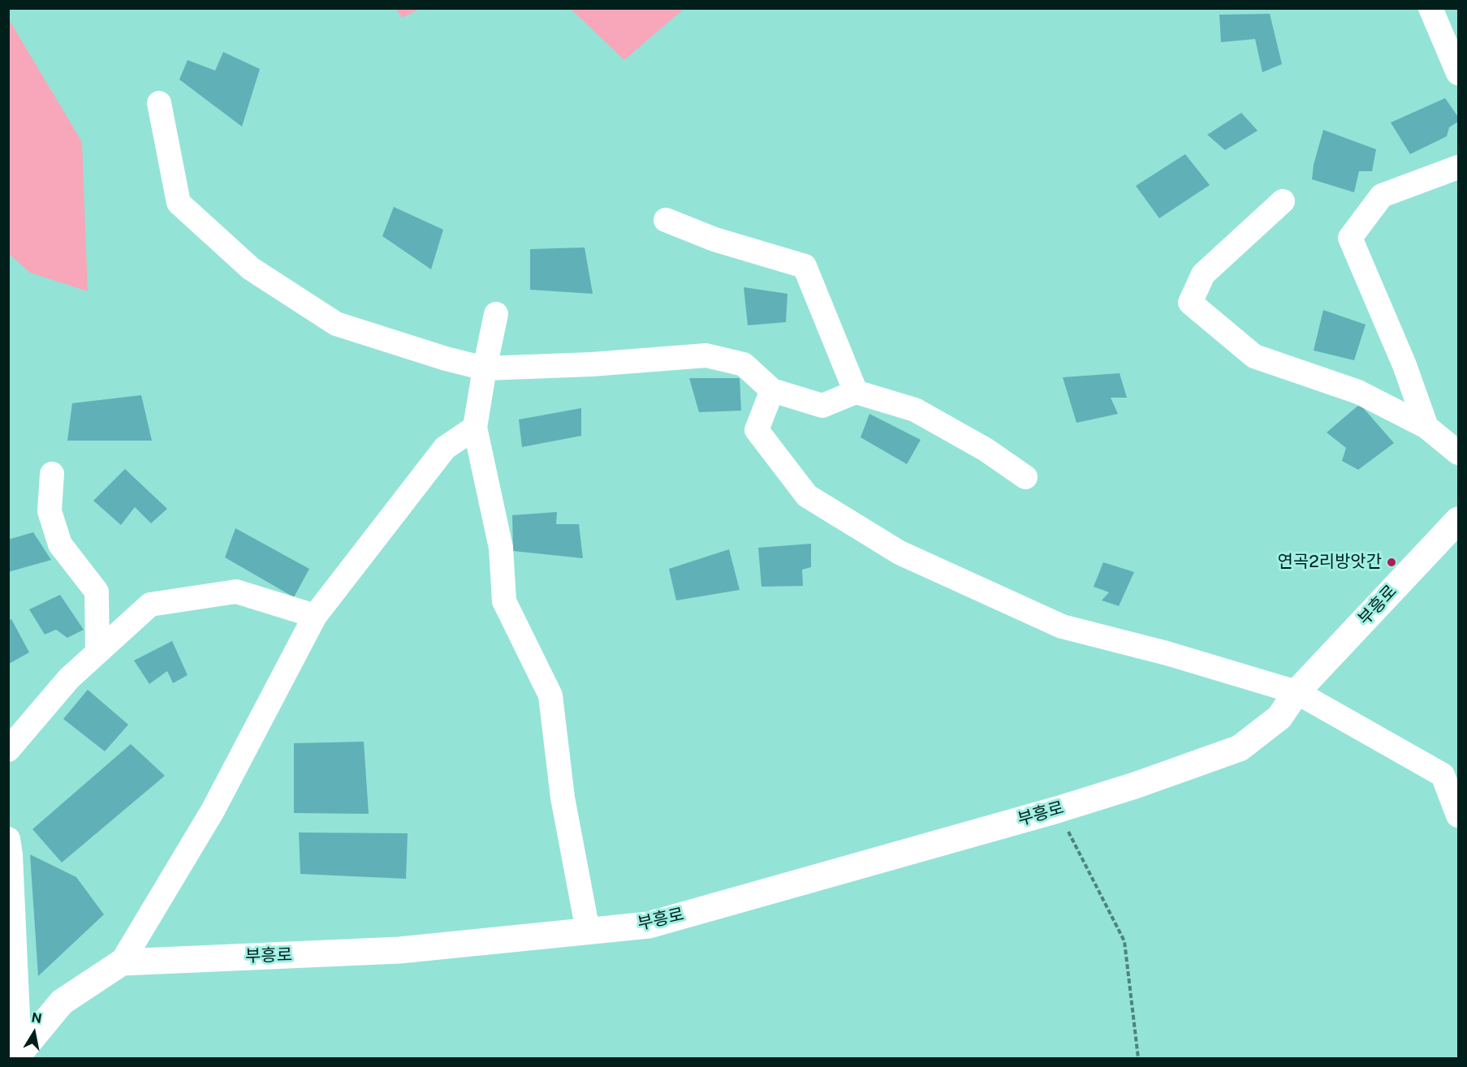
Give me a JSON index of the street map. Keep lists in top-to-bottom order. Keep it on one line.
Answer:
{"streets":{"main road":["부흥로"]},"places":["연곡2리방앗간"],"north":"top"}
